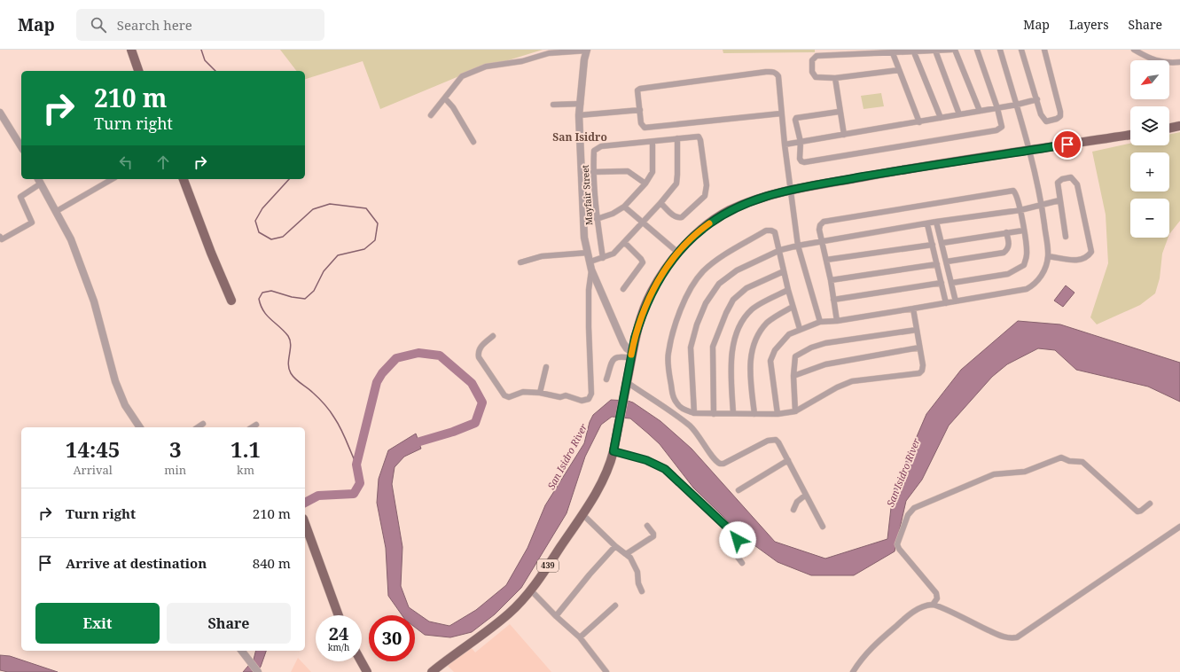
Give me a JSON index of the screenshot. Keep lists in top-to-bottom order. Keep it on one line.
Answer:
{"streets":{"main road":["439"],"street":["Mayfair Street"]},"districts":["San Isidro"],"water":["San Isidro River"],"north":"bottom left","page":{"header":"Map","search":"Search here","nav":["Map","Layers","Share"],"map_buttons":["+","−"],"turn":["210 m","Turn right"],"eta":["14:45","Arrival","3","min","1.1","km"],"list":[{"name":"Turn right","value":"210 m"},{"name":"Arrive at destination","value":"840 m"}],"buttons":["Exit","Share"],"speed":"24 km/h","limit":"30"}}
